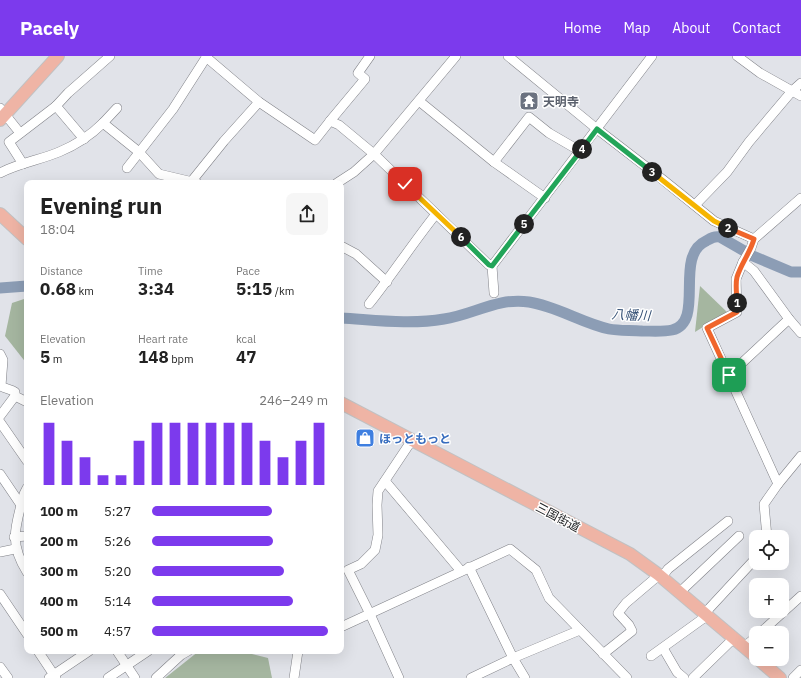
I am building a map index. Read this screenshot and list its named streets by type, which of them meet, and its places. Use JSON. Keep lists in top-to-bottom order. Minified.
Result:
{"streets":{"main road":["三国街道"]},"water":["八幡川"],"places":{"temple":["天明寺"],"shop":["ほっともっと"]},"page":{"header":"Pacely","nav":["Home","Map","About","Contact"],"pins":["4","3","5","2","6","1"],"heading":["Evening run","18:04"],"stats":[["Distance","0.68 km"],["Time","3:34"],["Pace","5:15 /km"],["Elevation","5 m"],["Heart rate","148 bpm"],["kcal","47"]],"chart":["Elevation","246–249 m"],"list":[{"name":"100 m","note":"5:27"},{"name":"200 m","note":"5:26"},{"name":"300 m","note":"5:20"},{"name":"400 m","note":"5:14"},{"name":"500 m","note":"4:57"}],"map_buttons":["+","−"]}}
